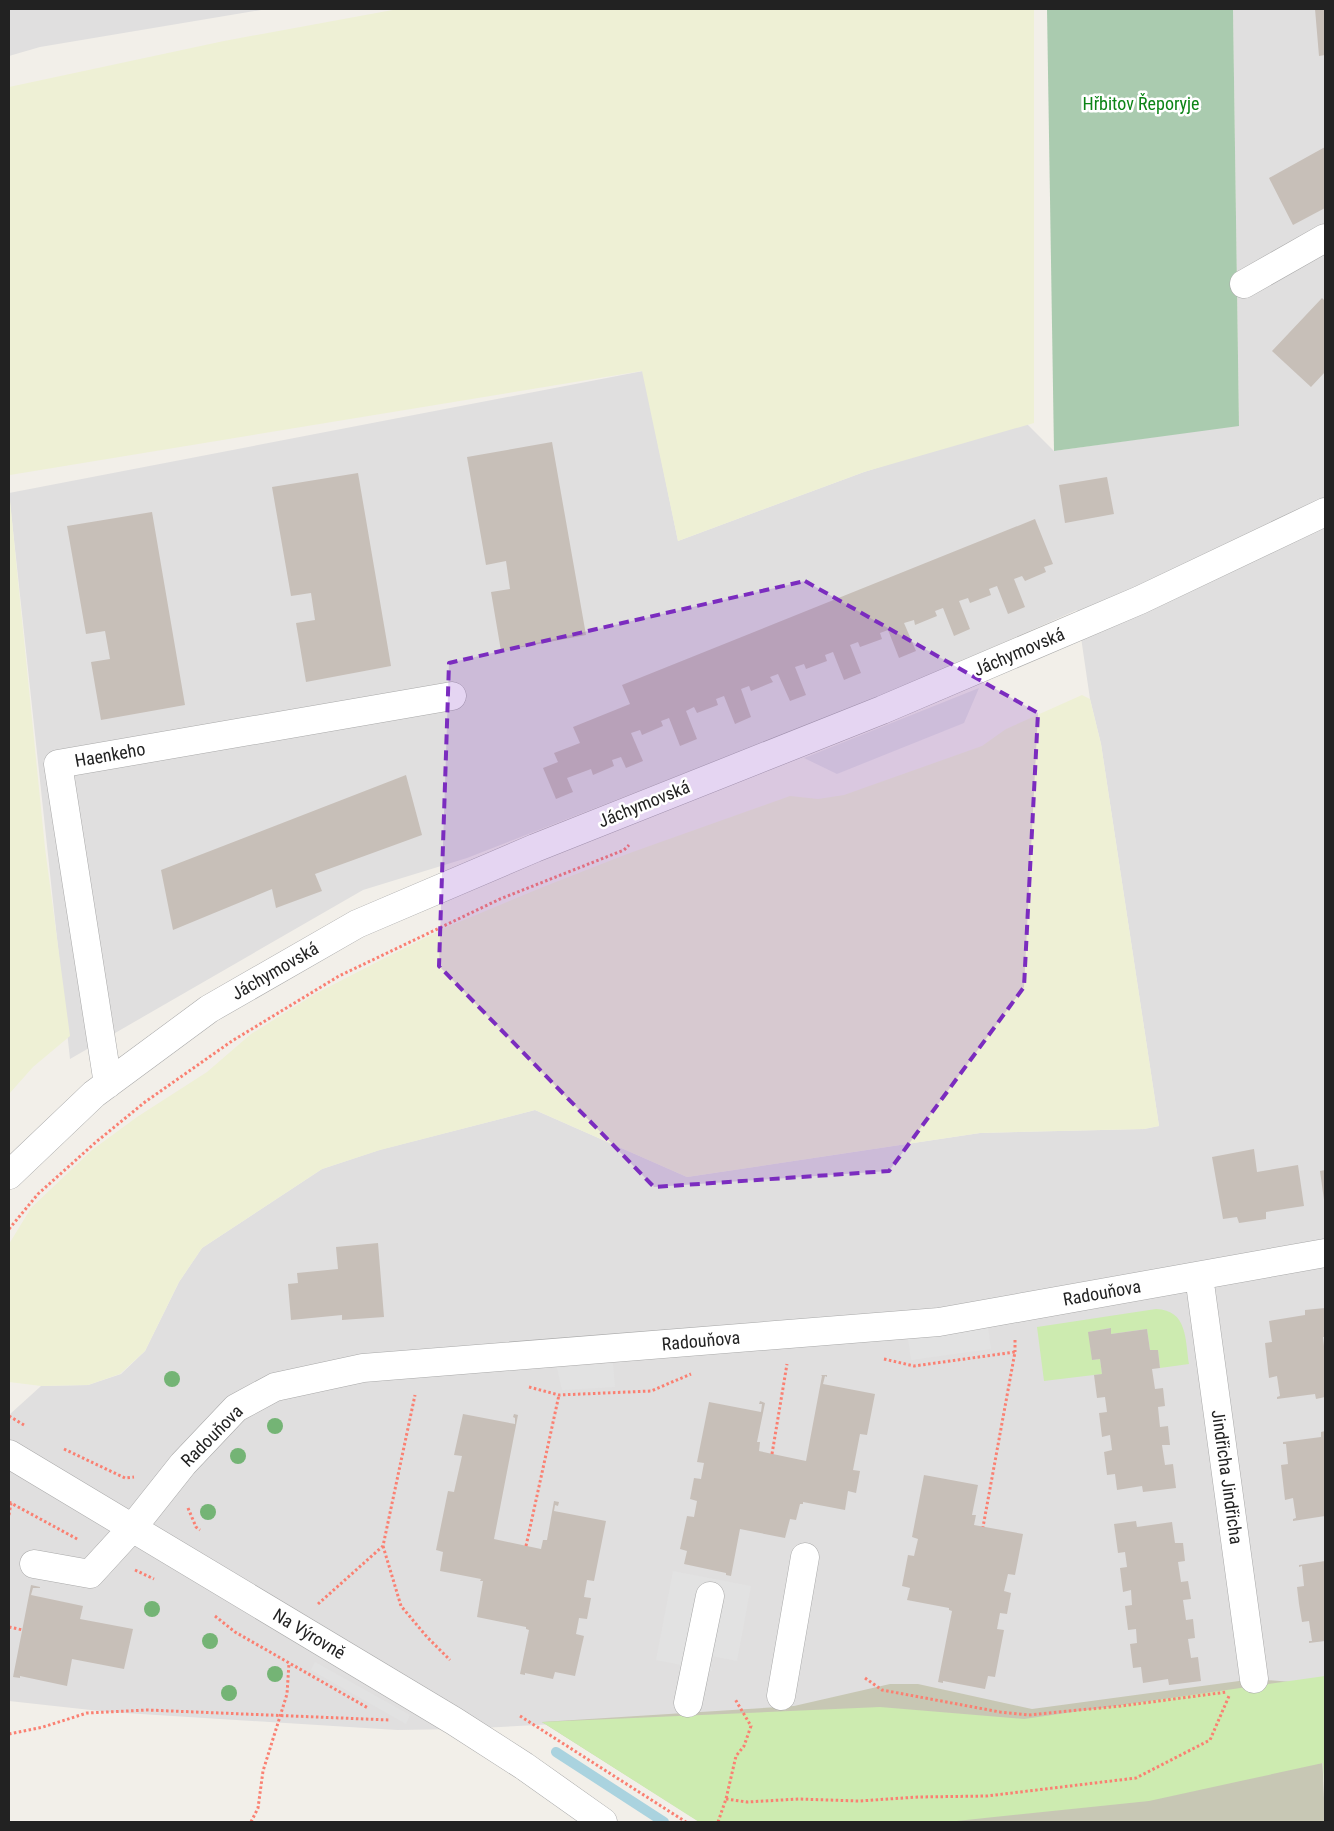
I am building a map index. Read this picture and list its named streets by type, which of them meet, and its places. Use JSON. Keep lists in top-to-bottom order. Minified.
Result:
{"streets":{"street":["Jáchymovská","Haenkeho","Radouňova","Jindřicha Jindřicha","Na Výrovně"]},"crossings":[["Jáchymovská","Haenkeho"],["Radouňova","Jindřicha Jindřicha"],["Radouňova","Na Výrovně"]],"parks":["Hřbitov Řeporyje"]}
